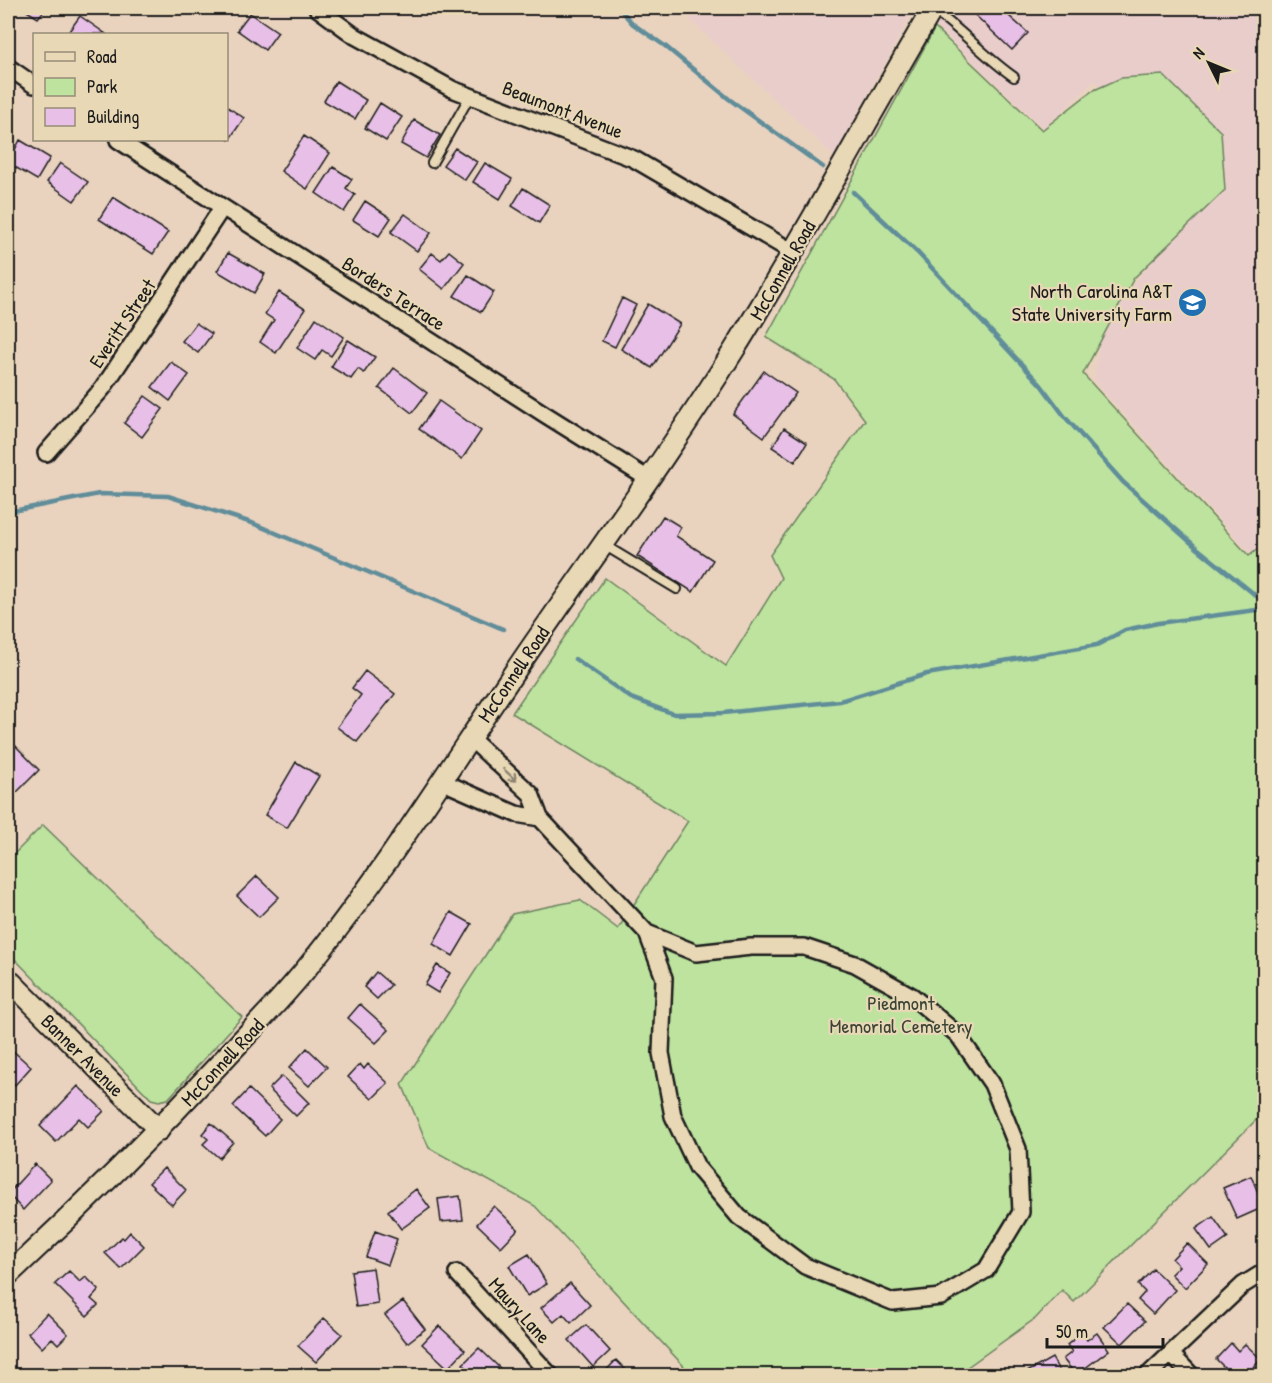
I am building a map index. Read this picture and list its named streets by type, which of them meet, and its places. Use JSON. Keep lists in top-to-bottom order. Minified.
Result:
{"streets":{"street":["Beaumont Avenue","McConnell Road","Borders Terrace","Everitt Street","Banner Avenue","Maury Lane"]},"crossings":[["Beaumont Avenue","McConnell Road"],["McConnell Road","Borders Terrace"],["McConnell Road","Banner Avenue"],["Borders Terrace","Everitt Street"]],"parks":["Piedmont Memorial Cemetery"],"places":{"school or university":["North Carolina A&T State University Farm"]},"legend":["Road","Park","Building"],"scale_bar":"50 m","north":"top left"}
